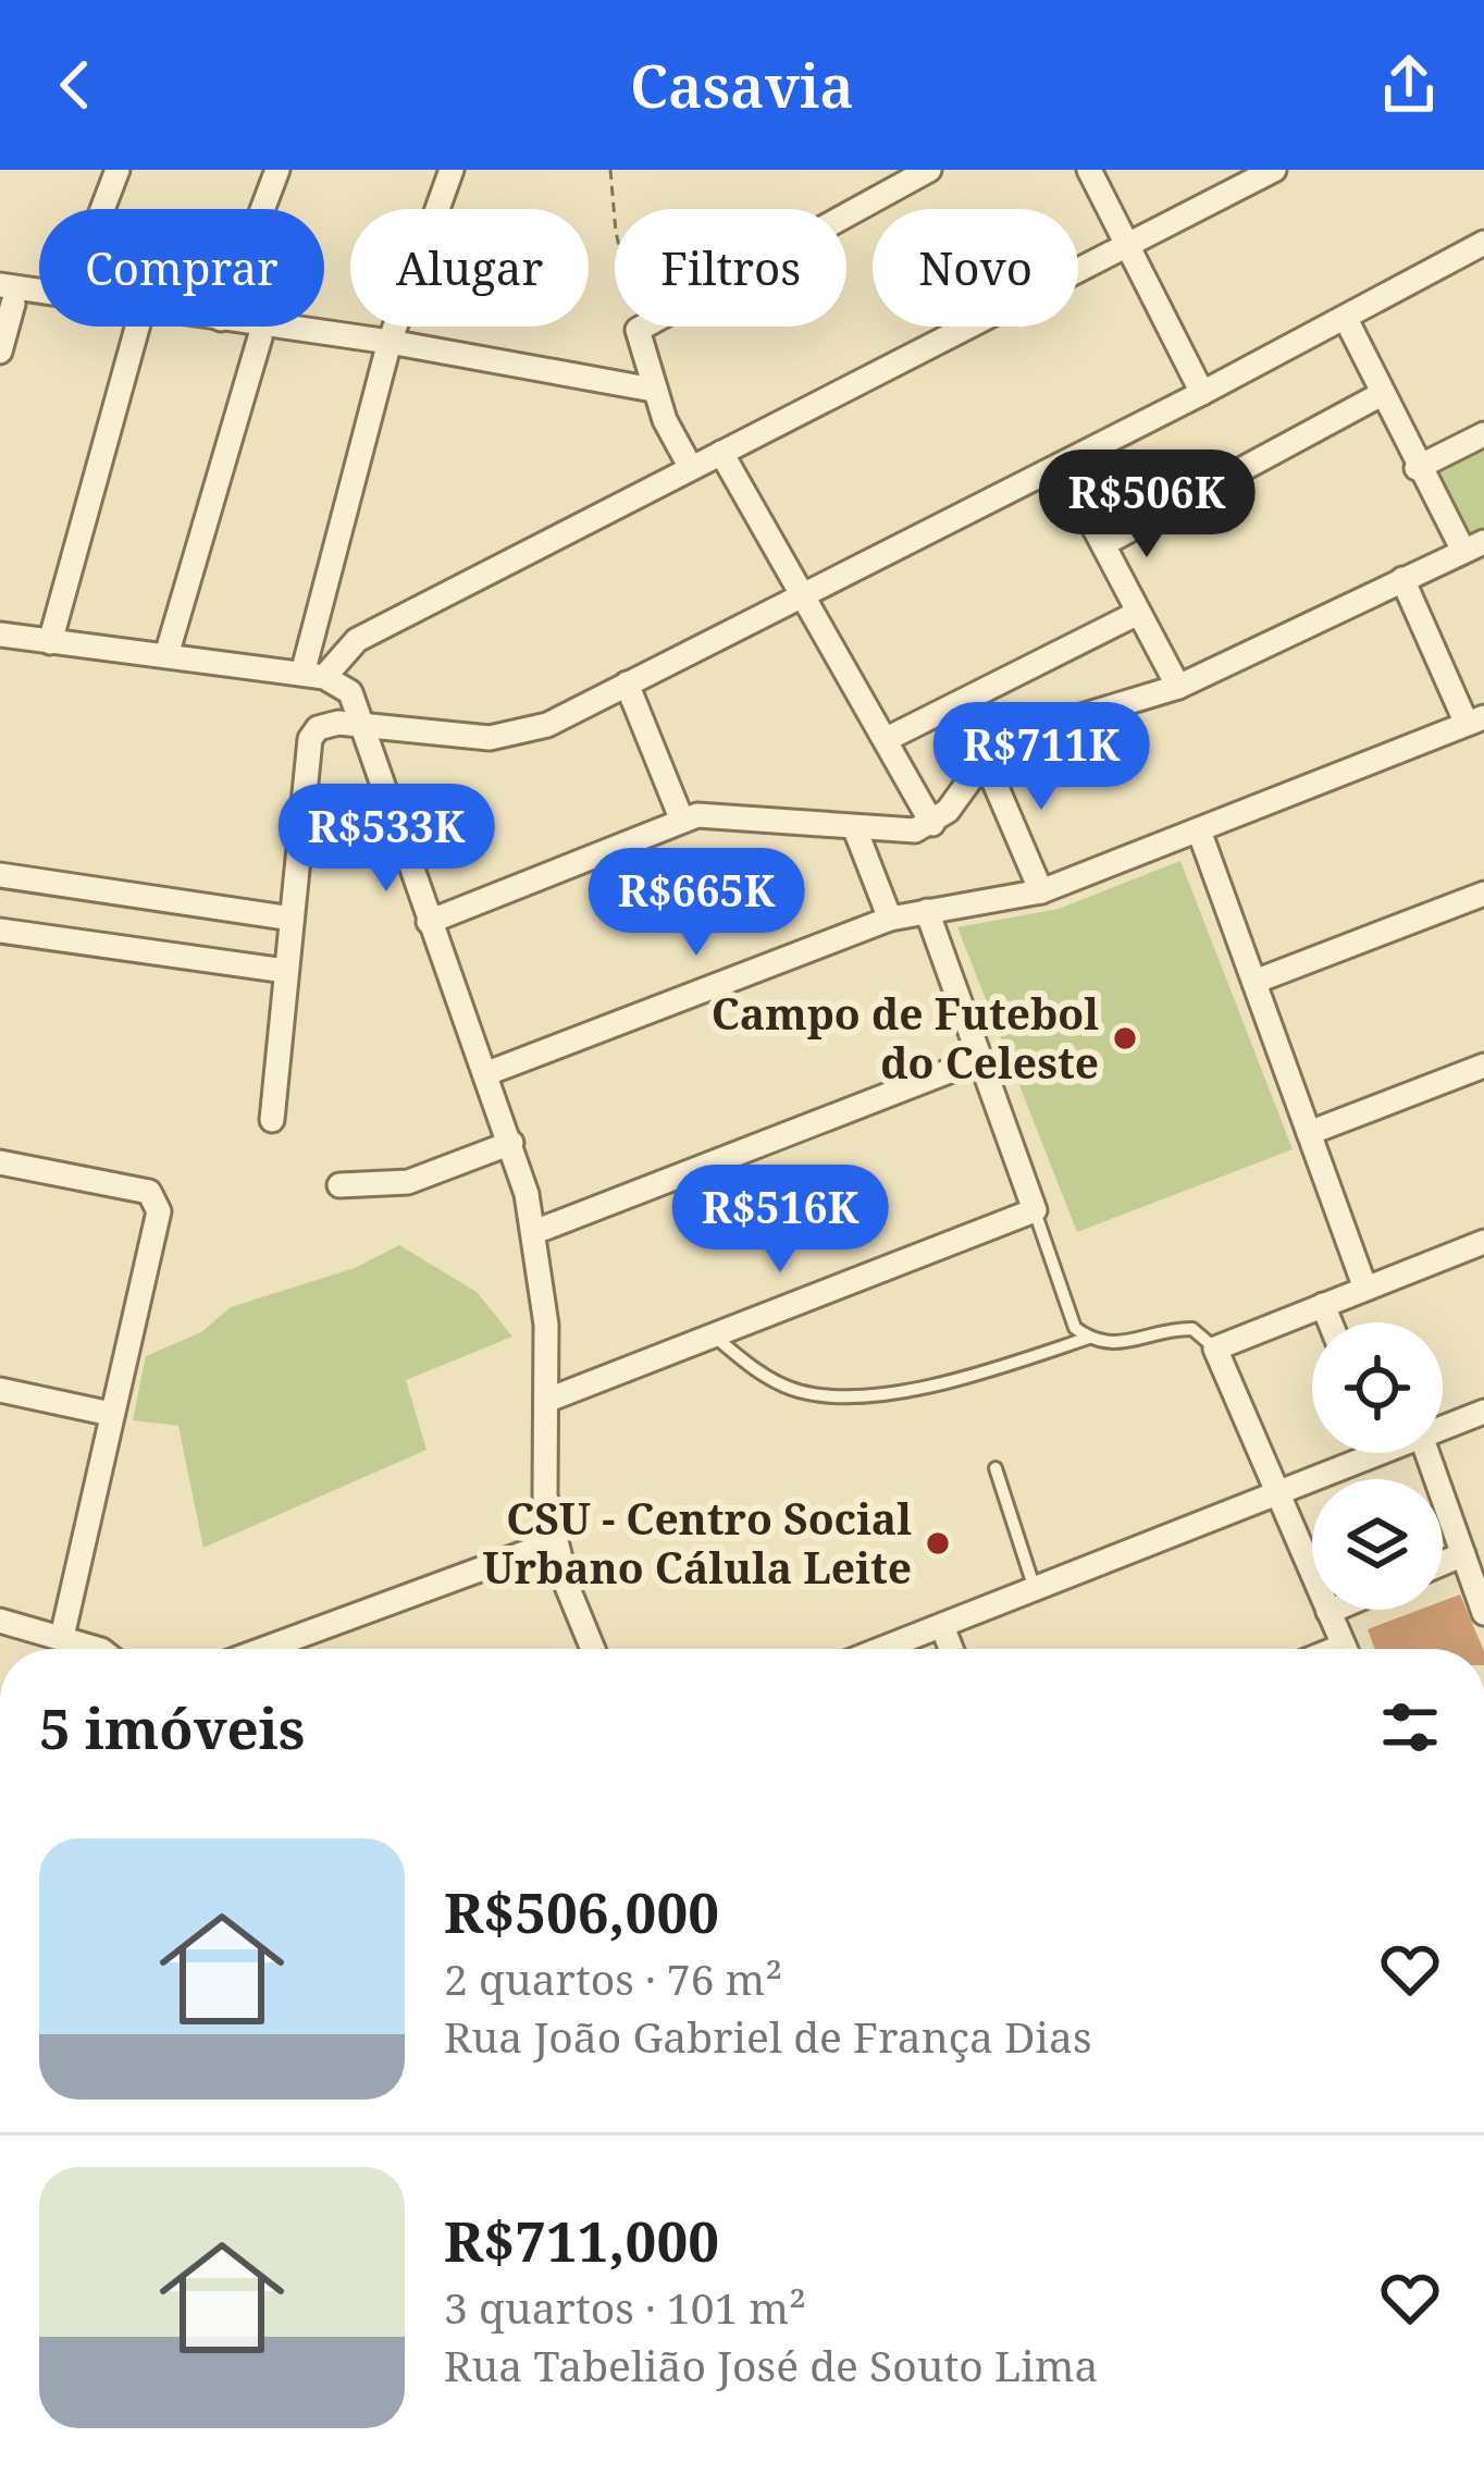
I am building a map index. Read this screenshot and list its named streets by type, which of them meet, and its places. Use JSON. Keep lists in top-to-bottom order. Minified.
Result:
{"places":["Campo de Futebol do Celeste","CSU - Centro Social Urbano Cálula Leite"],"page":{"header":"Casavia","chip":["Comprar","Alugar","Filtros","Novo"],"price":["R$506K","R$711K","R$533K","R$665K","R$516K"],"heading":"5 imóveis","list":[{"name":"R$506,000","note":"2 quartos · 76 m² · Rua João Gabriel de França Dias"},{"name":"R$711,000","note":"3 quartos · 101 m² · Rua Tabelião José de Souto Lima"}]}}
